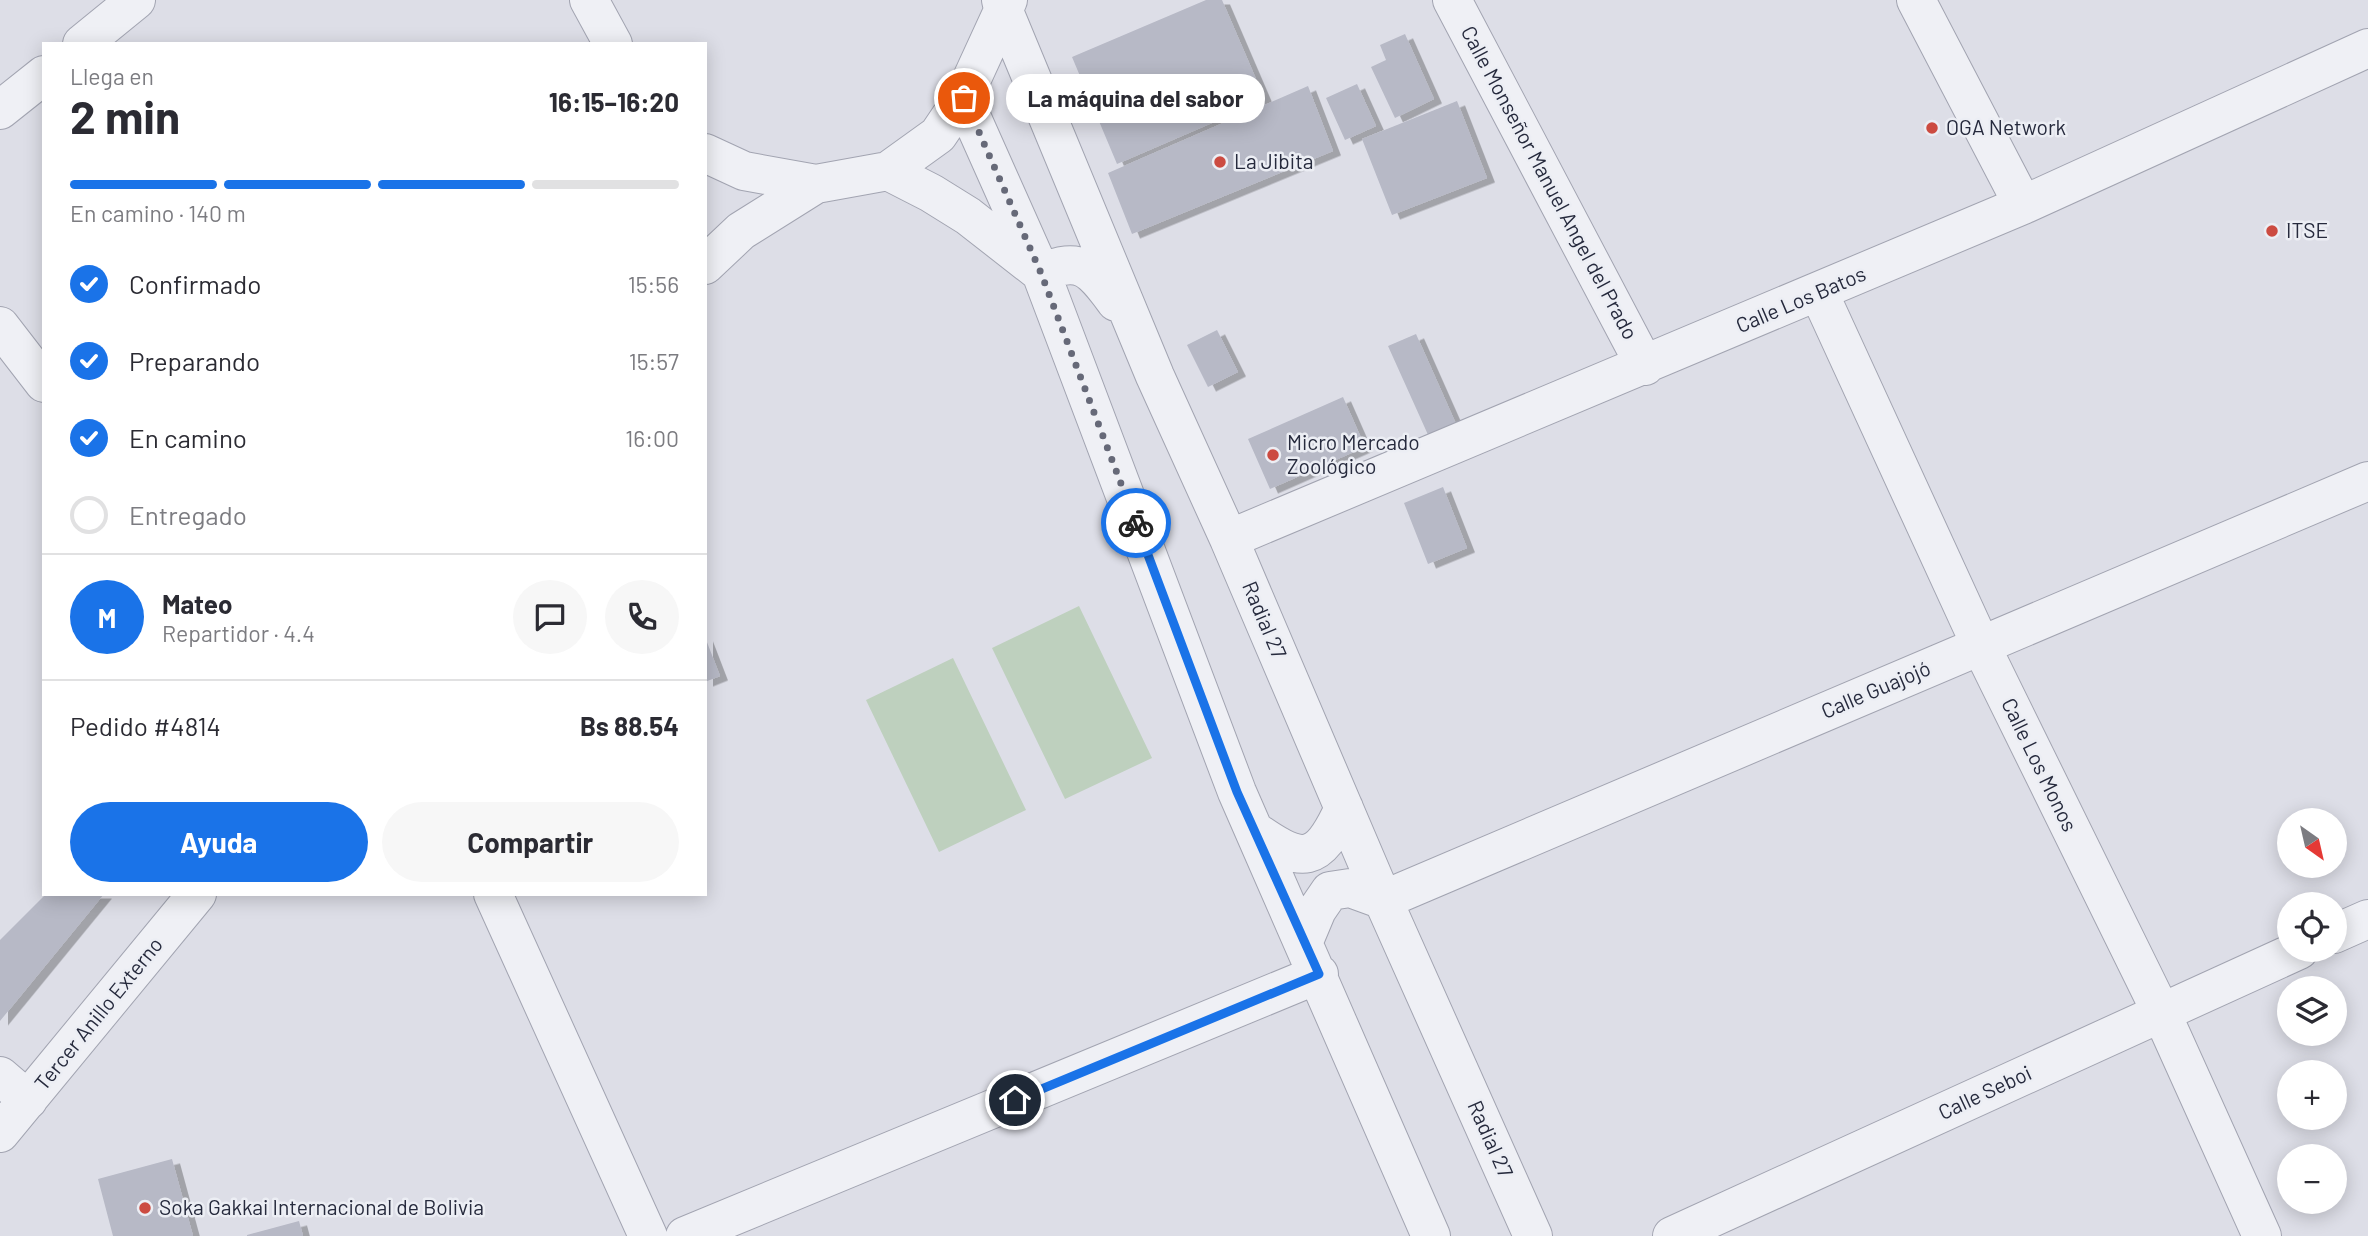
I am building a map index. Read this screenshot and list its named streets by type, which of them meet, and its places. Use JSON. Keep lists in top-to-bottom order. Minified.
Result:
{"streets":{"street":["Calle Monseñor Manuel Angel del Prado","Calle Los Batos","Radial 27","Calle Guajojó","Calle Los Monos","Tercer Anillo Externo","Calle Seboi"]},"crossings":[["Calle Monseñor Manuel Angel del Prado","Calle Los Batos"],["Calle Los Batos","Radial 27"],["Calle Los Batos","Calle Los Monos"],["Radial 27","Calle Guajojó"],["Calle Guajojó","Calle Los Monos"],["Calle Los Monos","Calle Seboi"]],"places":["La máquina del sabor","OGA Network","La Jibita","ITSE","Micro Mercado Zoológico","Soka Gakkai Internacional de Bolivia"],"north":"bottom right","page":{"heading":["2 min","Llega en","16:15–16:20"],"panel":["Mateo","Repartidor · 4.4","Pedido #4814","Bs 88.54"],"bubble":"La máquina del sabor","bar":"En camino · 140 m","list":[["Confirmado","15:56"],["Preparando","15:57"],["En camino","16:00"],"Entregado"],"round":"M","buttons":["Ayuda","Compartir"],"map_buttons":["+","−"]}}
